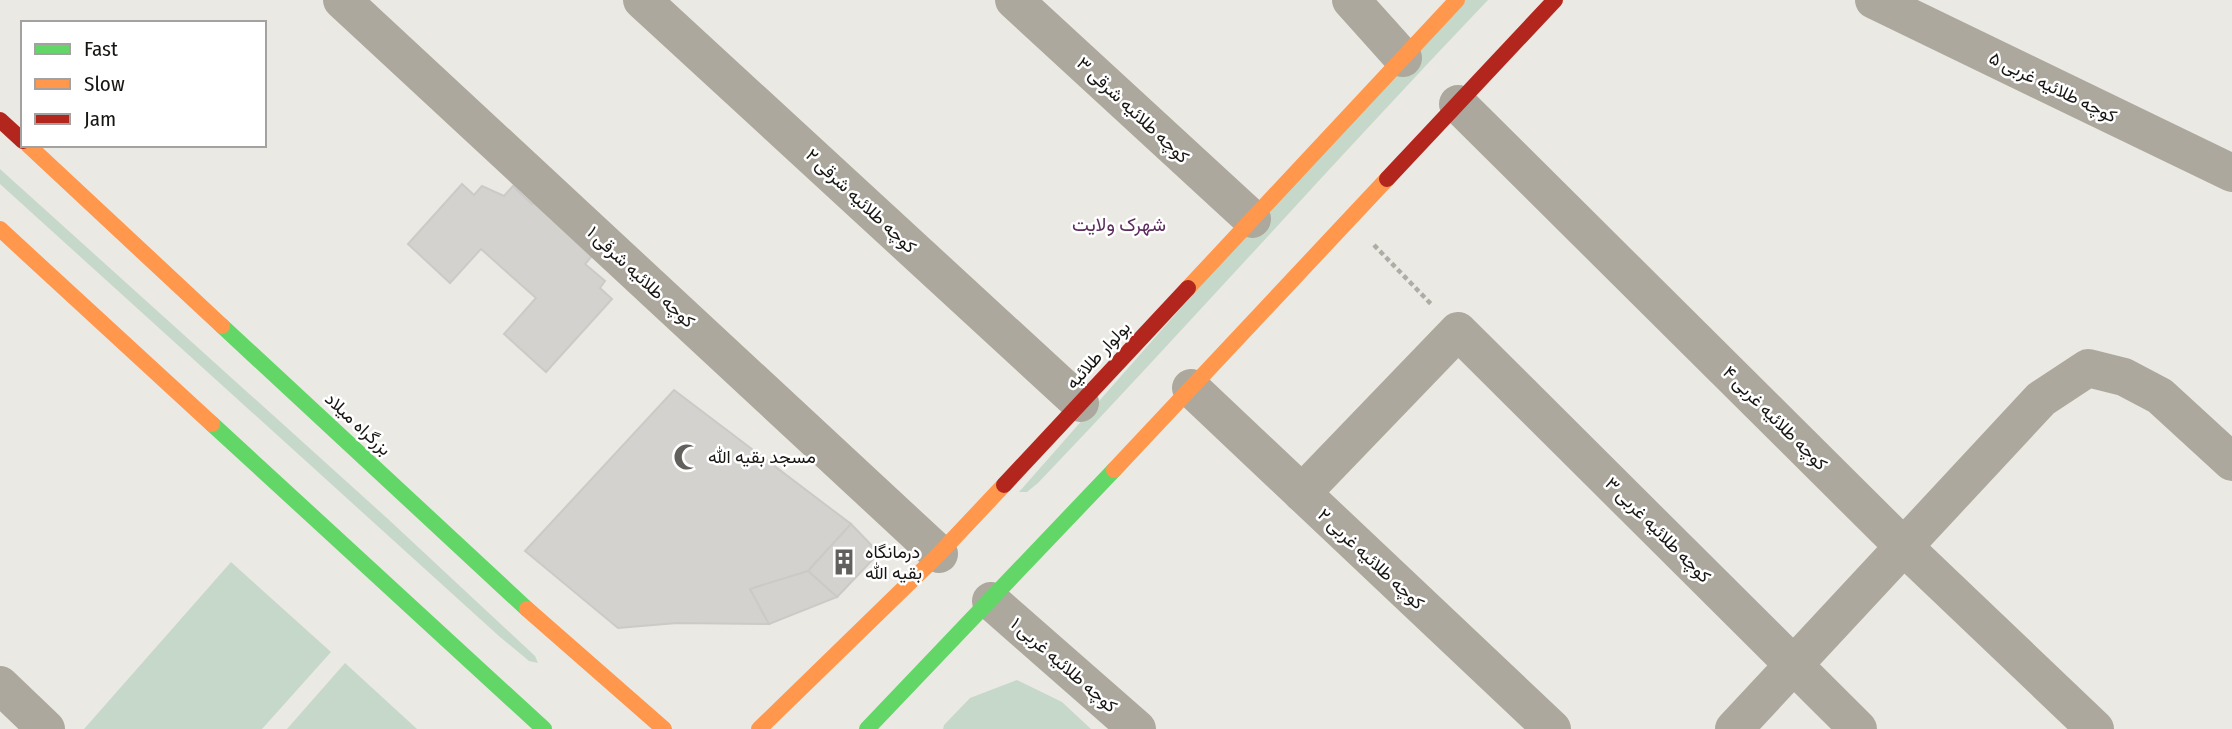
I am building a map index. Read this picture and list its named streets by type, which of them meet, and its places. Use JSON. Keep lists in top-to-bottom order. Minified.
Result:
{"streets":{"main road":["بولوار طلائیه","بزرگراه میلاد"],"street":["کوچه طلائیه غربی ۵","کوچه طلائیه شرقی ۳","کوچه طلائیه شرقی ۲","کوچه طلائیه شرقی ۱","کوچه طلائیه غربی ۴","کوچه طلائیه غربی ۳","کوچه طلائیه غربی ۲","کوچه طلائیه غربی ۱"]},"crossings":[["کوچه طلائیه شرقی ۳","بولوار طلائیه"],["کوچه طلائیه شرقی ۲","بولوار طلائیه"],["کوچه طلائیه شرقی ۱","بولوار طلائیه"]],"districts":["شهرک ولایت"],"places":{"mosque":["مسجد بقیه الله"],"building":["درمانگاه بقیه الله"]},"legend":["Fast","Slow","Jam"]}
